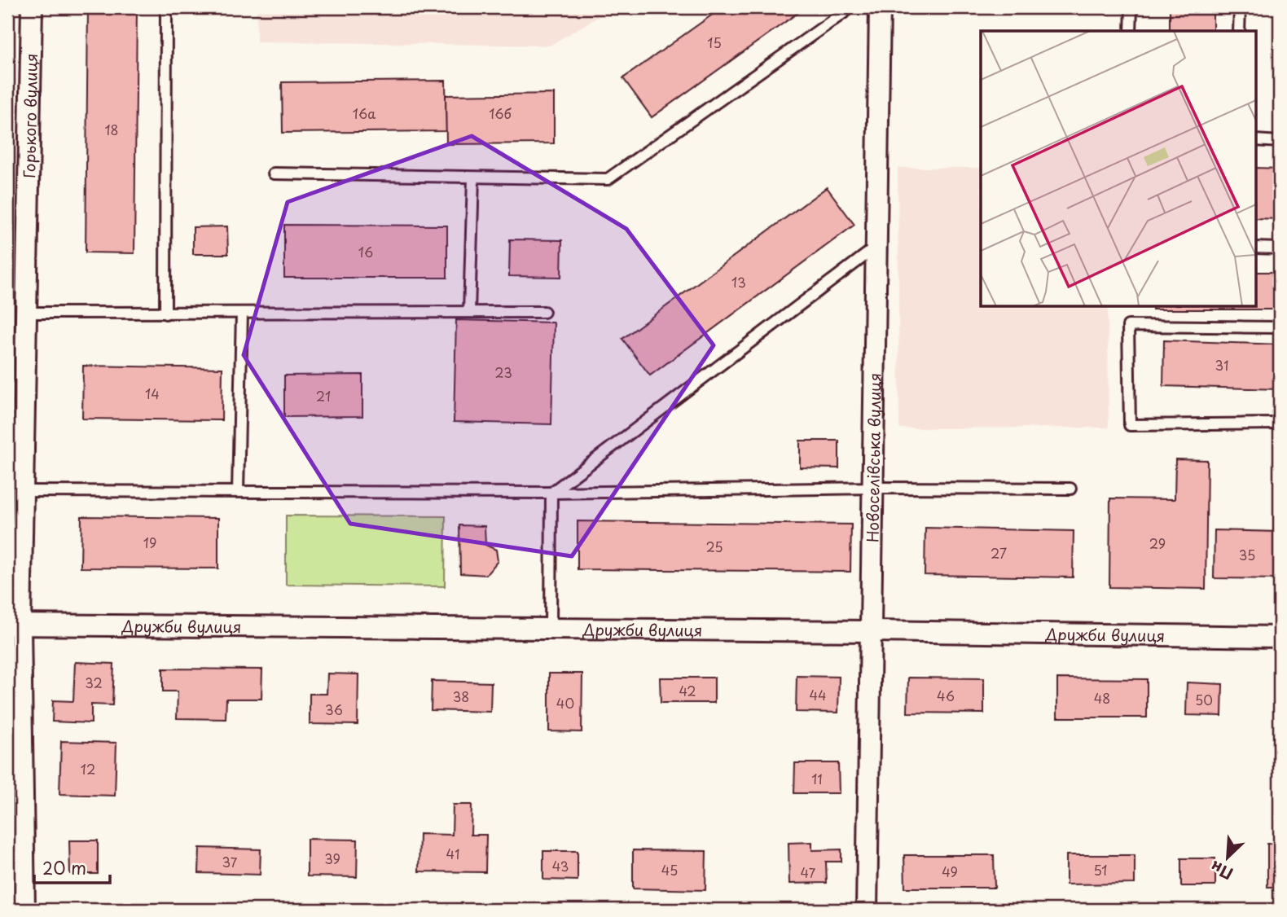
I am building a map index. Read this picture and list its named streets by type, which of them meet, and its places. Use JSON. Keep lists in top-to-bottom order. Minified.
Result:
{"streets":{"street":["Горького вулиця","Новоселівська вулиця","Дружби вулиця"]},"crossings":[["Горького вулиця","Дружби вулиця"],["Новоселівська вулиця","Дружби вулиця"]],"house_numbers":["15","16а","16б","18","16","13","31","23","14","21","19","29","25","27","35","32","42","44","46","38","48","50","40","36","12","11","41","39","37","43","45","51","49","47"],"scale_bar":"20 m","north":"bottom left"}
